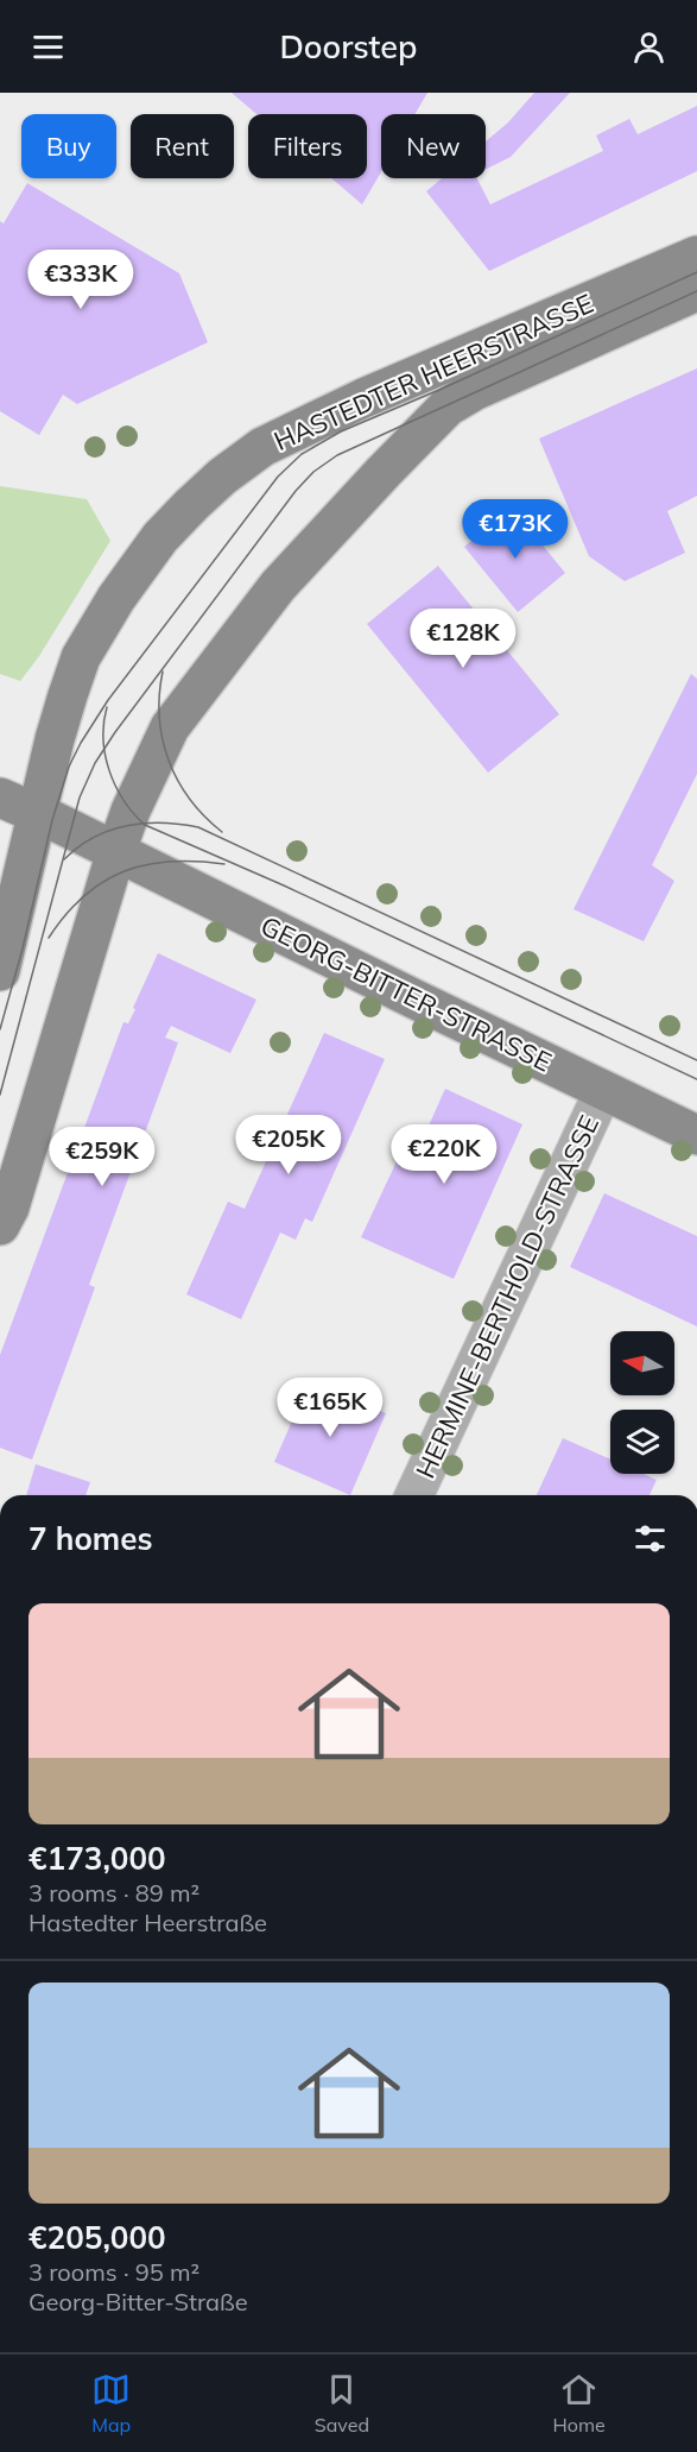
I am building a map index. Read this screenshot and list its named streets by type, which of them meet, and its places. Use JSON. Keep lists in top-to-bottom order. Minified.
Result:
{"streets":{"street":["HASTEDTER HEERSTRASSE","GEORG-BITTER-STRASSE","HERMINE-BERTHOLD-STRASSE"]},"crossings":[["HASTEDTER HEERSTRASSE","GEORG-BITTER-STRASSE"],["GEORG-BITTER-STRASSE","HERMINE-BERTHOLD-STRASSE"]],"north":"left","page":{"header":"Doorstep","chip":["Buy","Rent","Filters","New"],"price":["€333K","€173K","€128K","€205K","€220K","€259K","€165K"],"heading":"7 homes","list":[{"name":"€173,000","note":"3 rooms · 89 m² · Hastedter Heerstraße"},{"name":"€205,000","note":"3 rooms · 95 m² · Georg-Bitter-Straße"}],"tabs":["Map","Saved","Home"]}}
